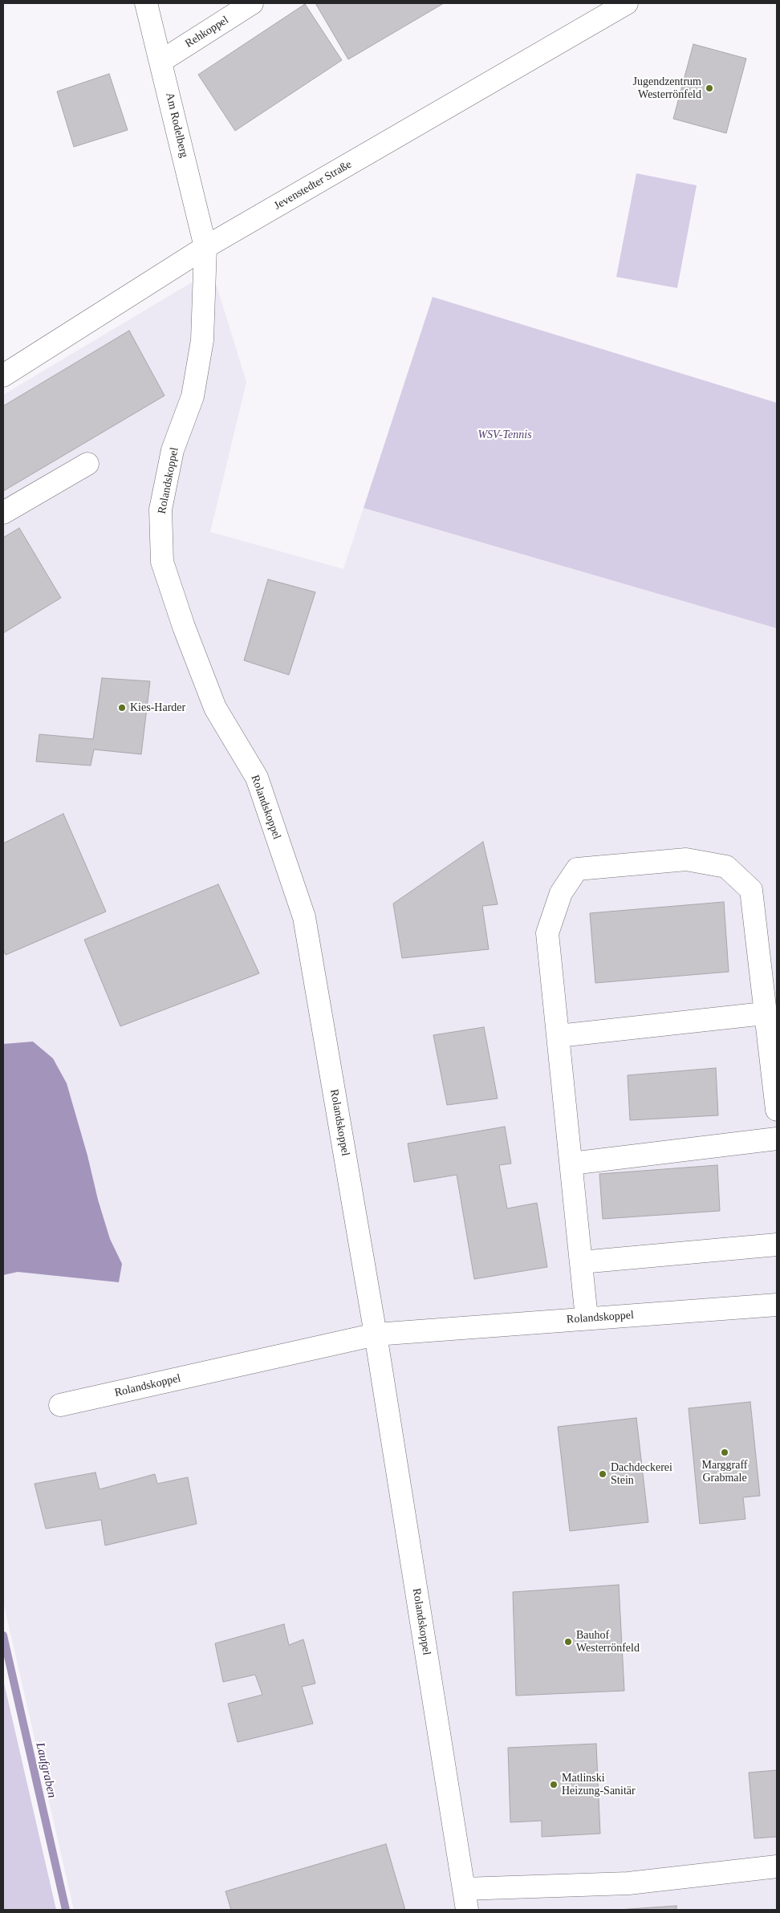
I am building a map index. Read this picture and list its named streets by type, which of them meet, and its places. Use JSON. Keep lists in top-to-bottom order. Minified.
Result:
{"streets":{"street":["Rehkoppel","Am Rodelberg","Jevenstedter Straße","Rolandskoppel"]},"crossings":[["Rehkoppel","Am Rodelberg"],["Am Rodelberg","Jevenstedter Straße"],["Am Rodelberg","Rolandskoppel"],["Jevenstedter Straße","Rolandskoppel"]],"water":["Laufgraben"],"parks":["WSV-Tennis"],"places":["Jugendzentrum Westerrönfeld","Kies-Harder","Marggraff Grabmale","Dachdeckerei Stein","Bauhof Westerrönfeld","Matlinski Heizung-Sanitär"]}
